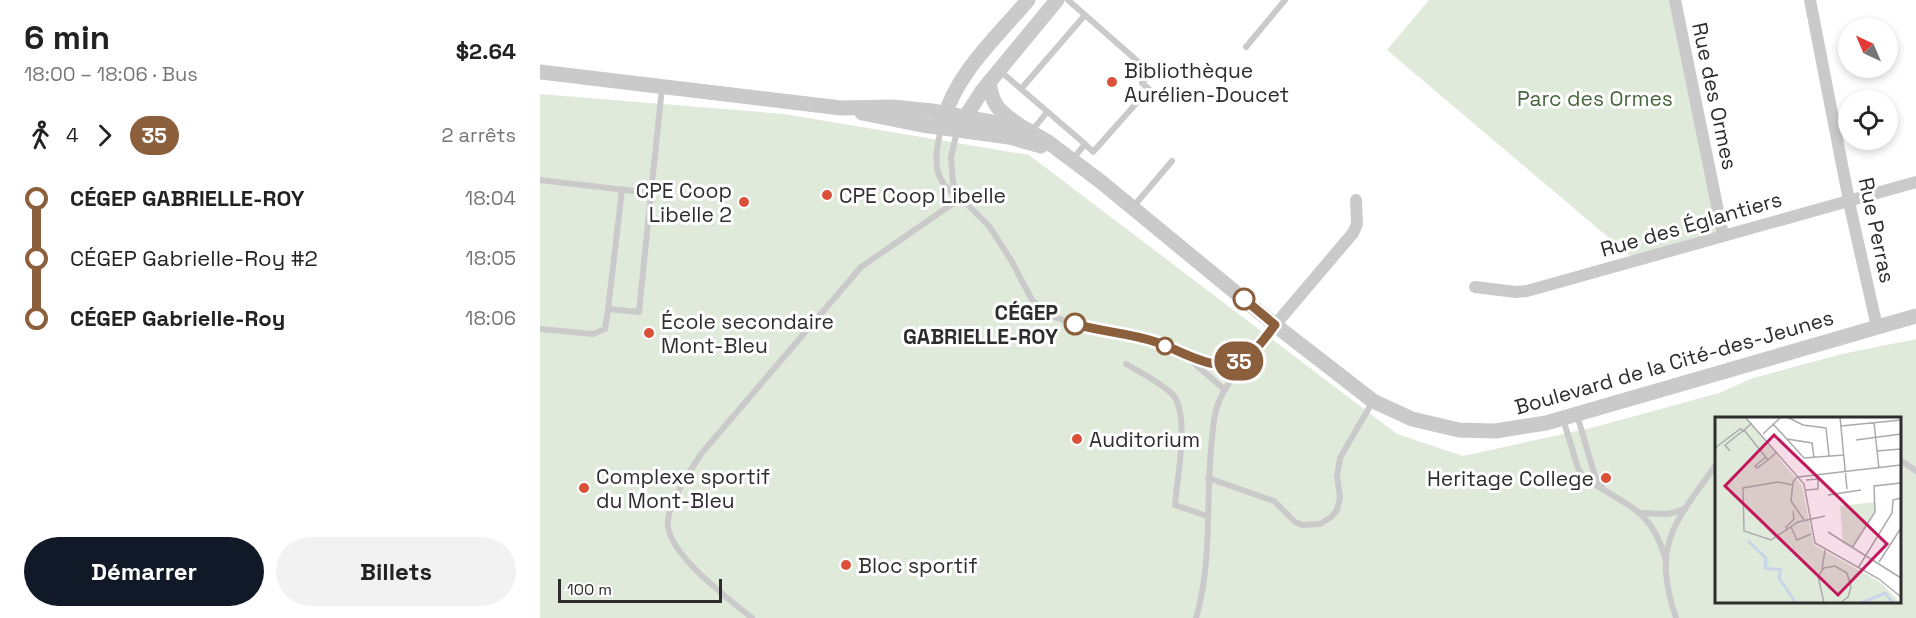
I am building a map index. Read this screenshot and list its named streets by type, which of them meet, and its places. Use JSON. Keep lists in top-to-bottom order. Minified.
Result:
{"streets":{"street":["Rue des Ormes","Rue des Églantiers","Rue Perras","Boulevard de la Cité-des-Jeunes"]},"crossings":[["Rue des Ormes","Rue des Églantiers"],["Rue des Églantiers","Rue Perras"],["Rue Perras","Boulevard de la Cité-des-Jeunes"]],"parks":["Parc des Ormes"],"places":["Bibliothèque Aurélien-Doucet","CPE Coop Libelle","CPE Coop Libelle 2","CÉGEP GABRIELLE-ROY","École secondaire Mont-Bleu","Auditorium","Heritage College","Complexe sportif du Mont-Bleu","Bloc sportif"],"lines":["bus line 35"],"scale_bar":"100 m","north":"top left","page":{"heading":["6 min","18:00 – 18:06 · Bus","$2.64"],"on_map":"35","legs":["4","35","2 arrêts"],"list":[{"name":"CÉGEP GABRIELLE-ROY","value":"18:04"},{"name":"CÉGEP Gabrielle-Roy #2","value":"18:05"},{"name":"CÉGEP Gabrielle-Roy","value":"18:06"}],"buttons":["Démarrer","Billets"],"scale":"100 m"}}
